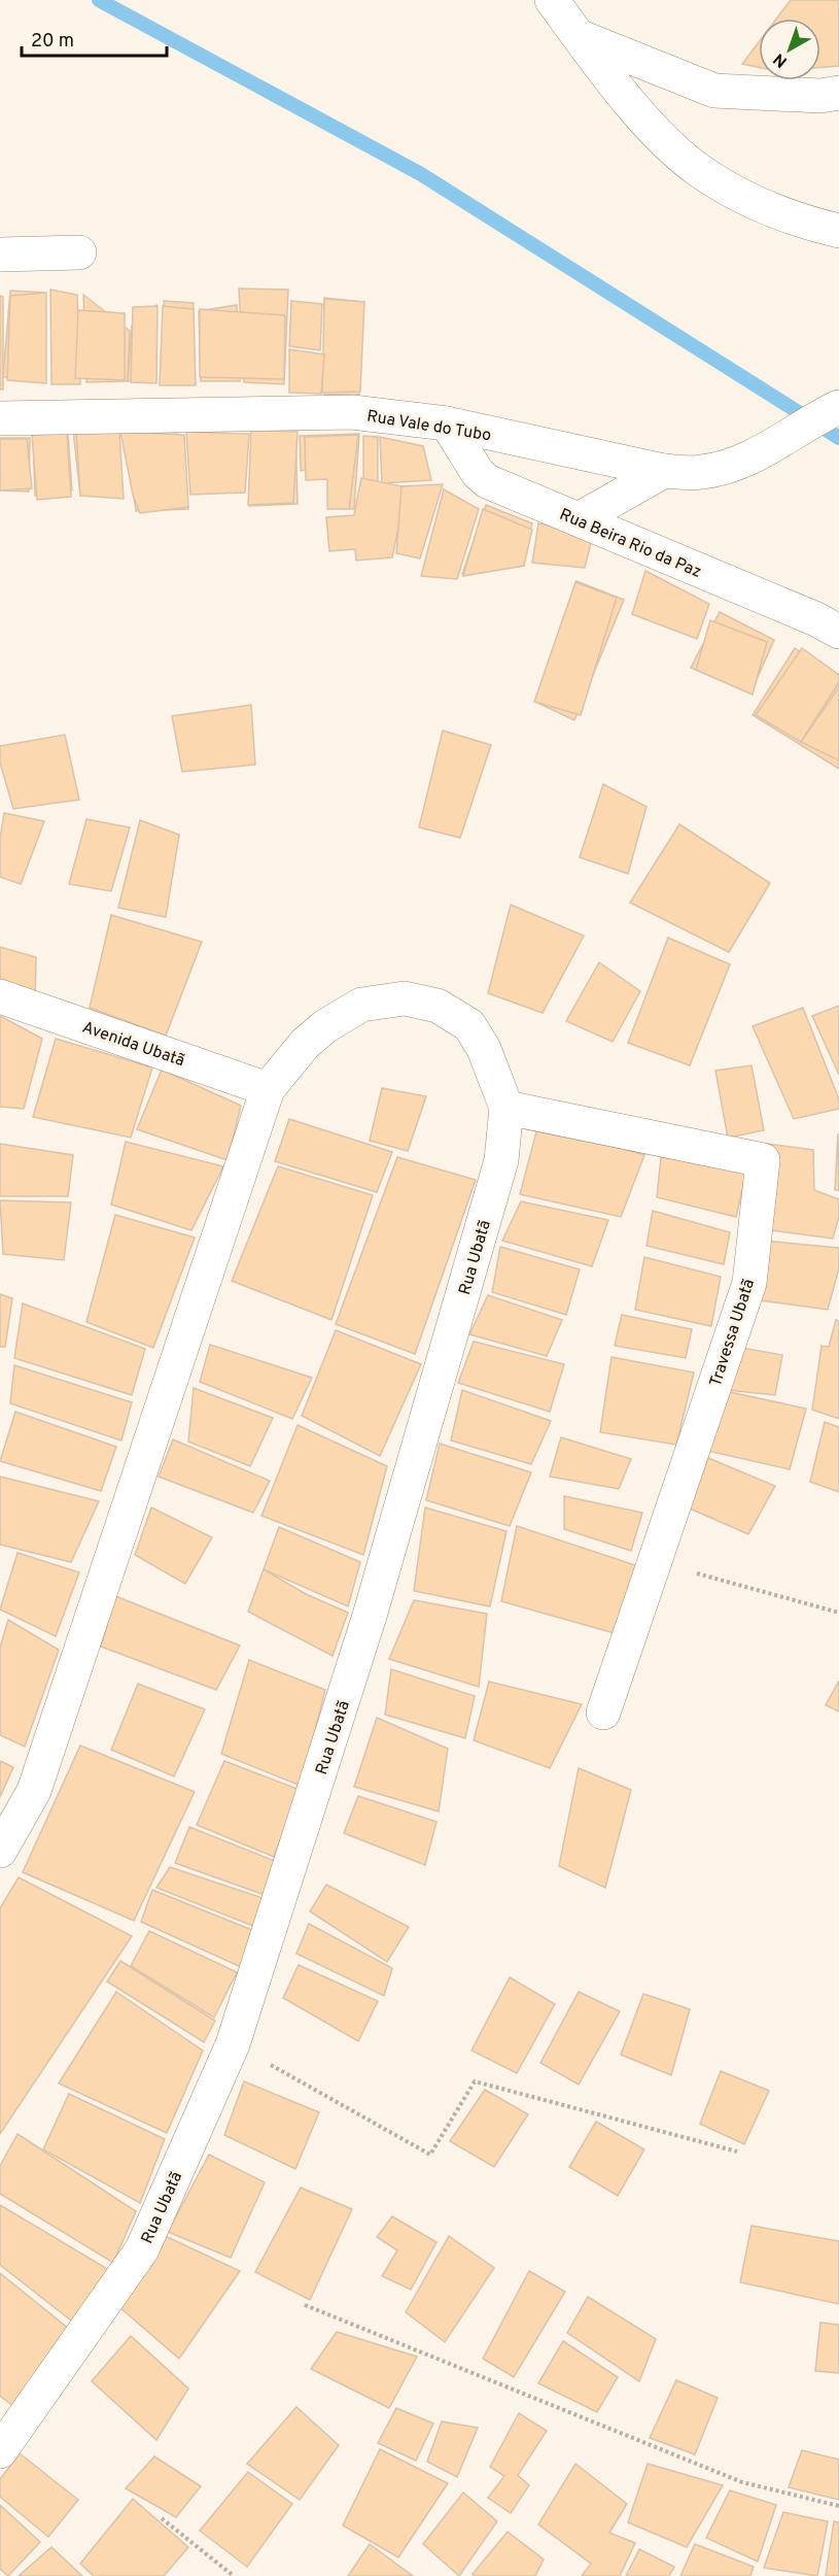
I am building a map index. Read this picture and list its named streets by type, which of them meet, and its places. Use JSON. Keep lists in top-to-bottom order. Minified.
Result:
{"streets":{"street":["Rua Vale do Tubo","Rua Beira Rio da Paz","Avenida Ubatã","Rua Ubatã","Travessa Ubatã"]},"crossings":[["Rua Vale do Tubo","Rua Beira Rio da Paz"],["Avenida Ubatã","Rua Ubatã"],["Rua Ubatã","Travessa Ubatã"]],"scale_bar":"20 m","north":"bottom left"}
